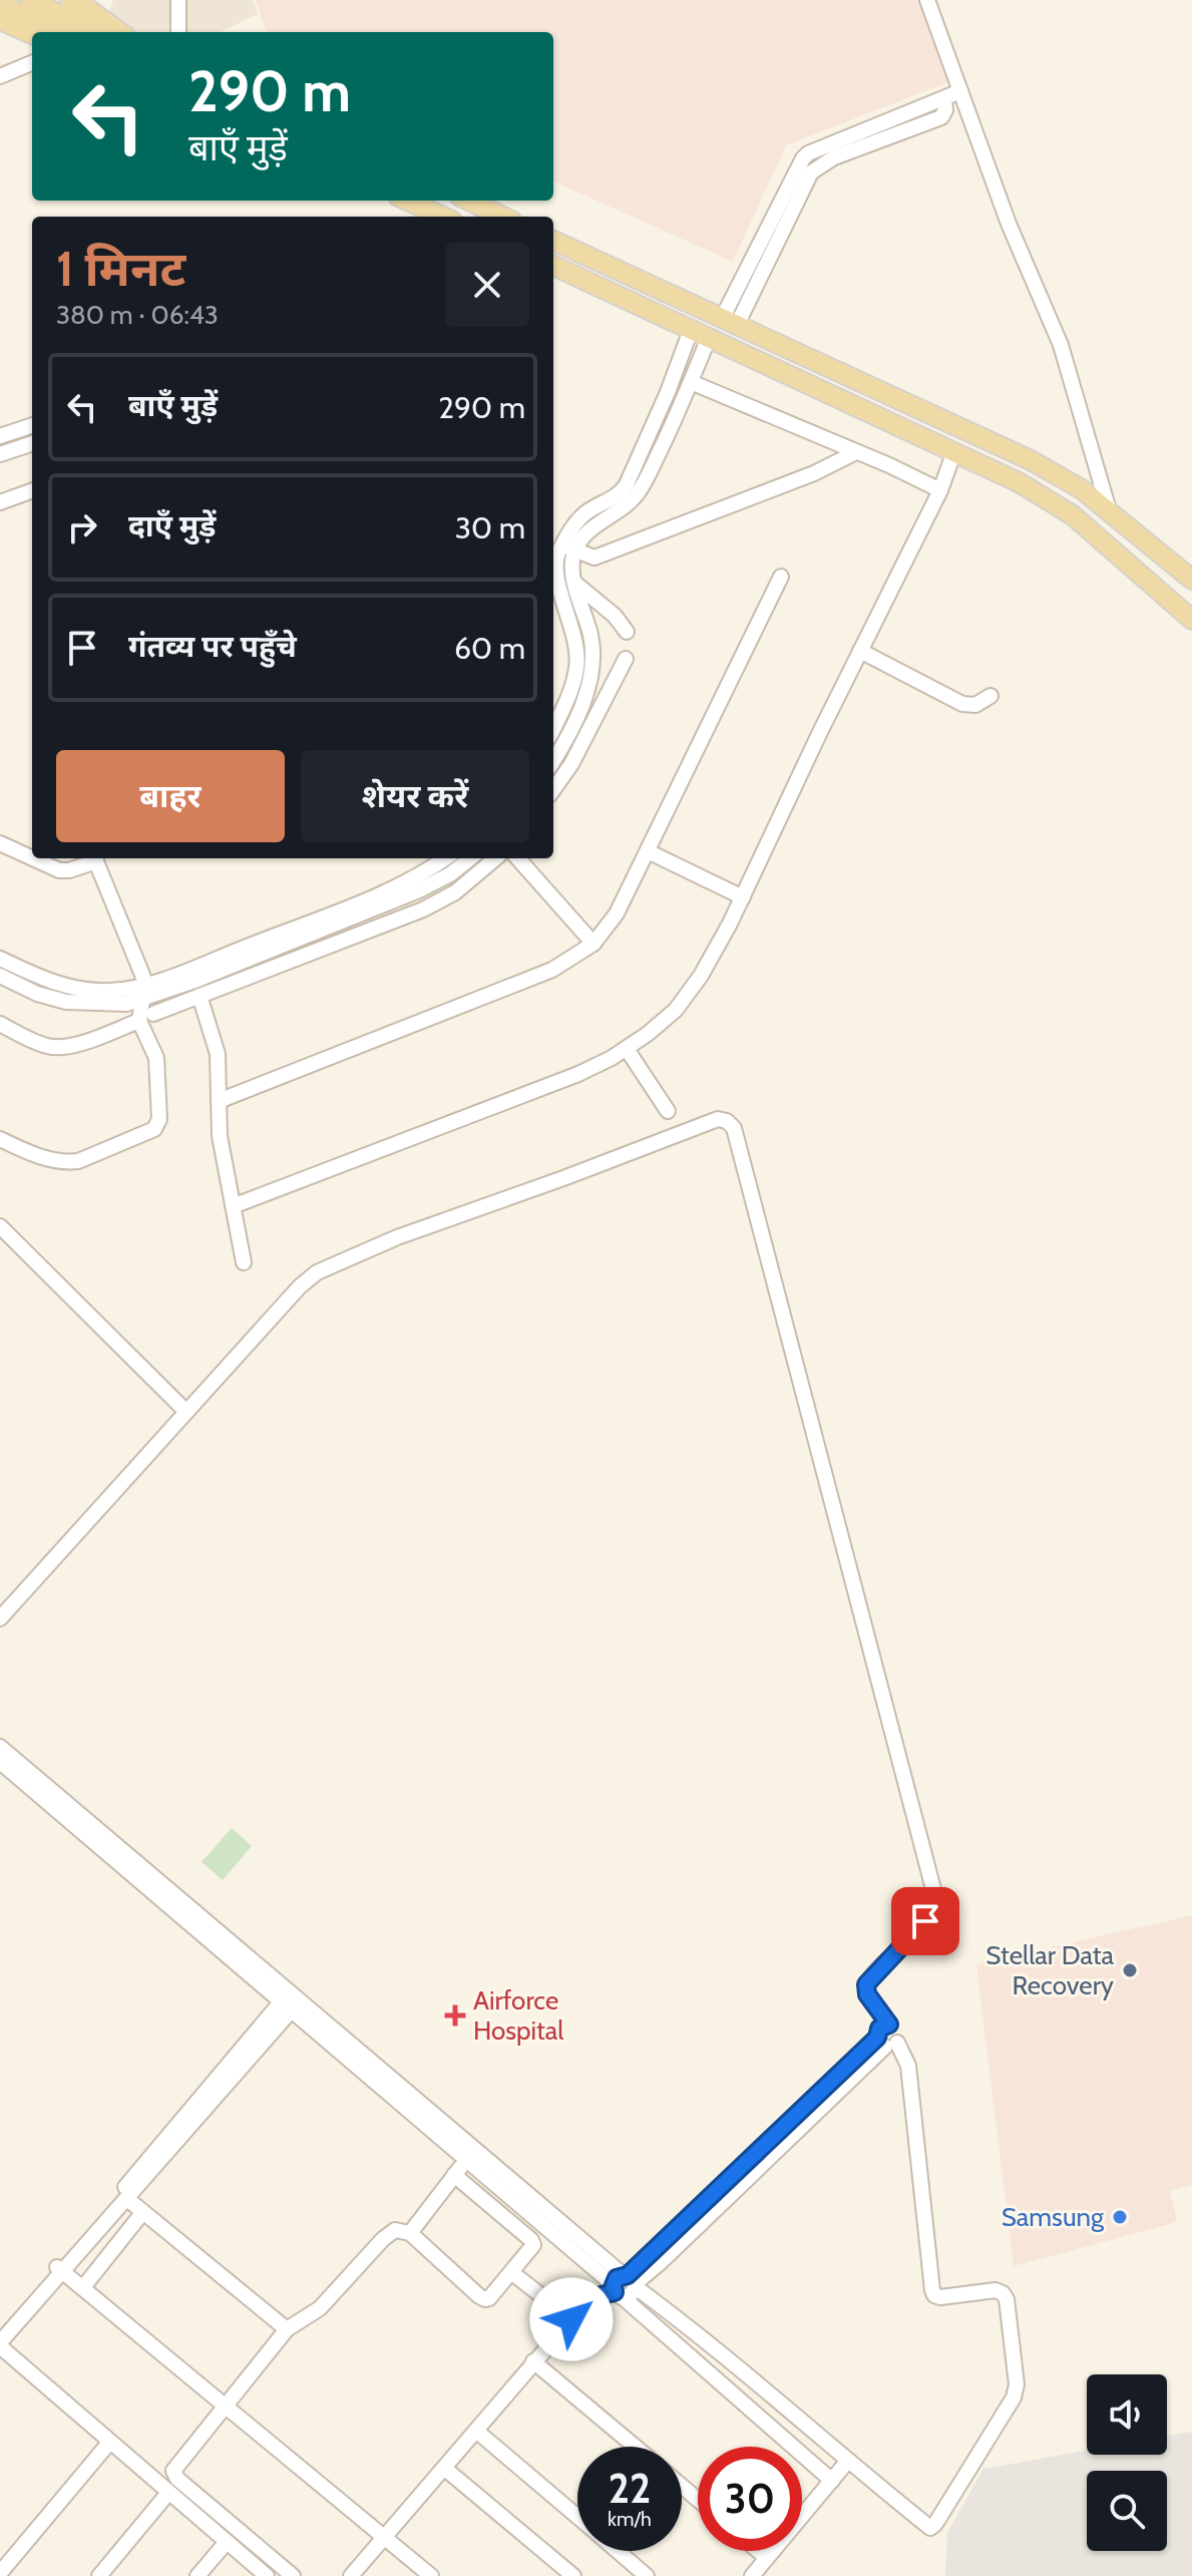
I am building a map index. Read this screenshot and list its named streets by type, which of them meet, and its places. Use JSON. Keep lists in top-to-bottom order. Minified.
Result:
{"places":{"other":["Stellar Data Recovery","Samsung"],"health":["Airforce Hospital"]},"page":{"turn":["290 m","बाएँ मुड़ें"],"heading":["1 मिनट","380 m · 06:43"],"list":[{"name":"बाएँ मुड़ें","value":"290 m"},{"name":"दाएँ मुड़ें","value":"30 m"},{"name":"गंतव्य पर पहुँचे","value":"60 m"}],"buttons":["बाहर","शेयर करें"],"speed":"22 km/h","limit":"30"}}
